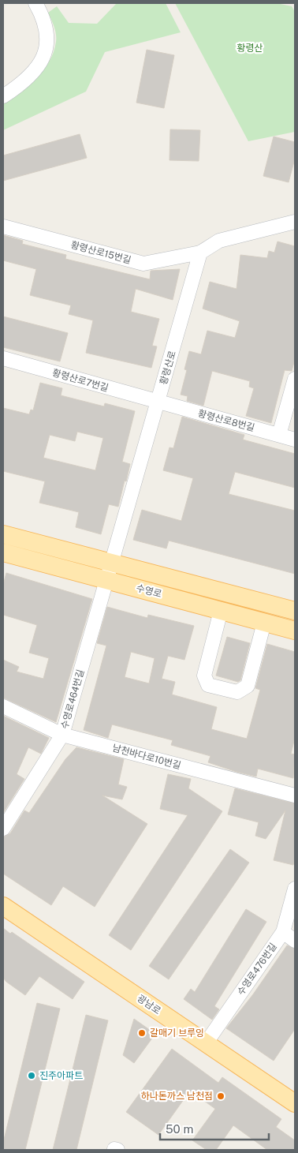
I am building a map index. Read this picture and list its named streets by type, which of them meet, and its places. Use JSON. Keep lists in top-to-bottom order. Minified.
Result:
{"streets":{"main road":["수영로","광남로"],"street":["황령산로15번길","황령산로","황령산로7번길","황령산로8번길","수영로464번길","남천바다로10번길","수영로476번길"]},"crossings":[["황령산로15번길","황령산로"],["황령산로","황령산로7번길"],["황령산로","황령산로8번길"],["황령산로","수영로"],["황령산로","수영로464번길"],["황령산로7번길","황령산로8번길"],["수영로","수영로464번길"],["수영로464번길","남천바다로10번길"],["수영로476번길","광남로"]],"parks":["황령산"],"places":["갈매기 브루잉","진주아파트","하나돈까스 남천점"],"scale_bar":"50 m"}
